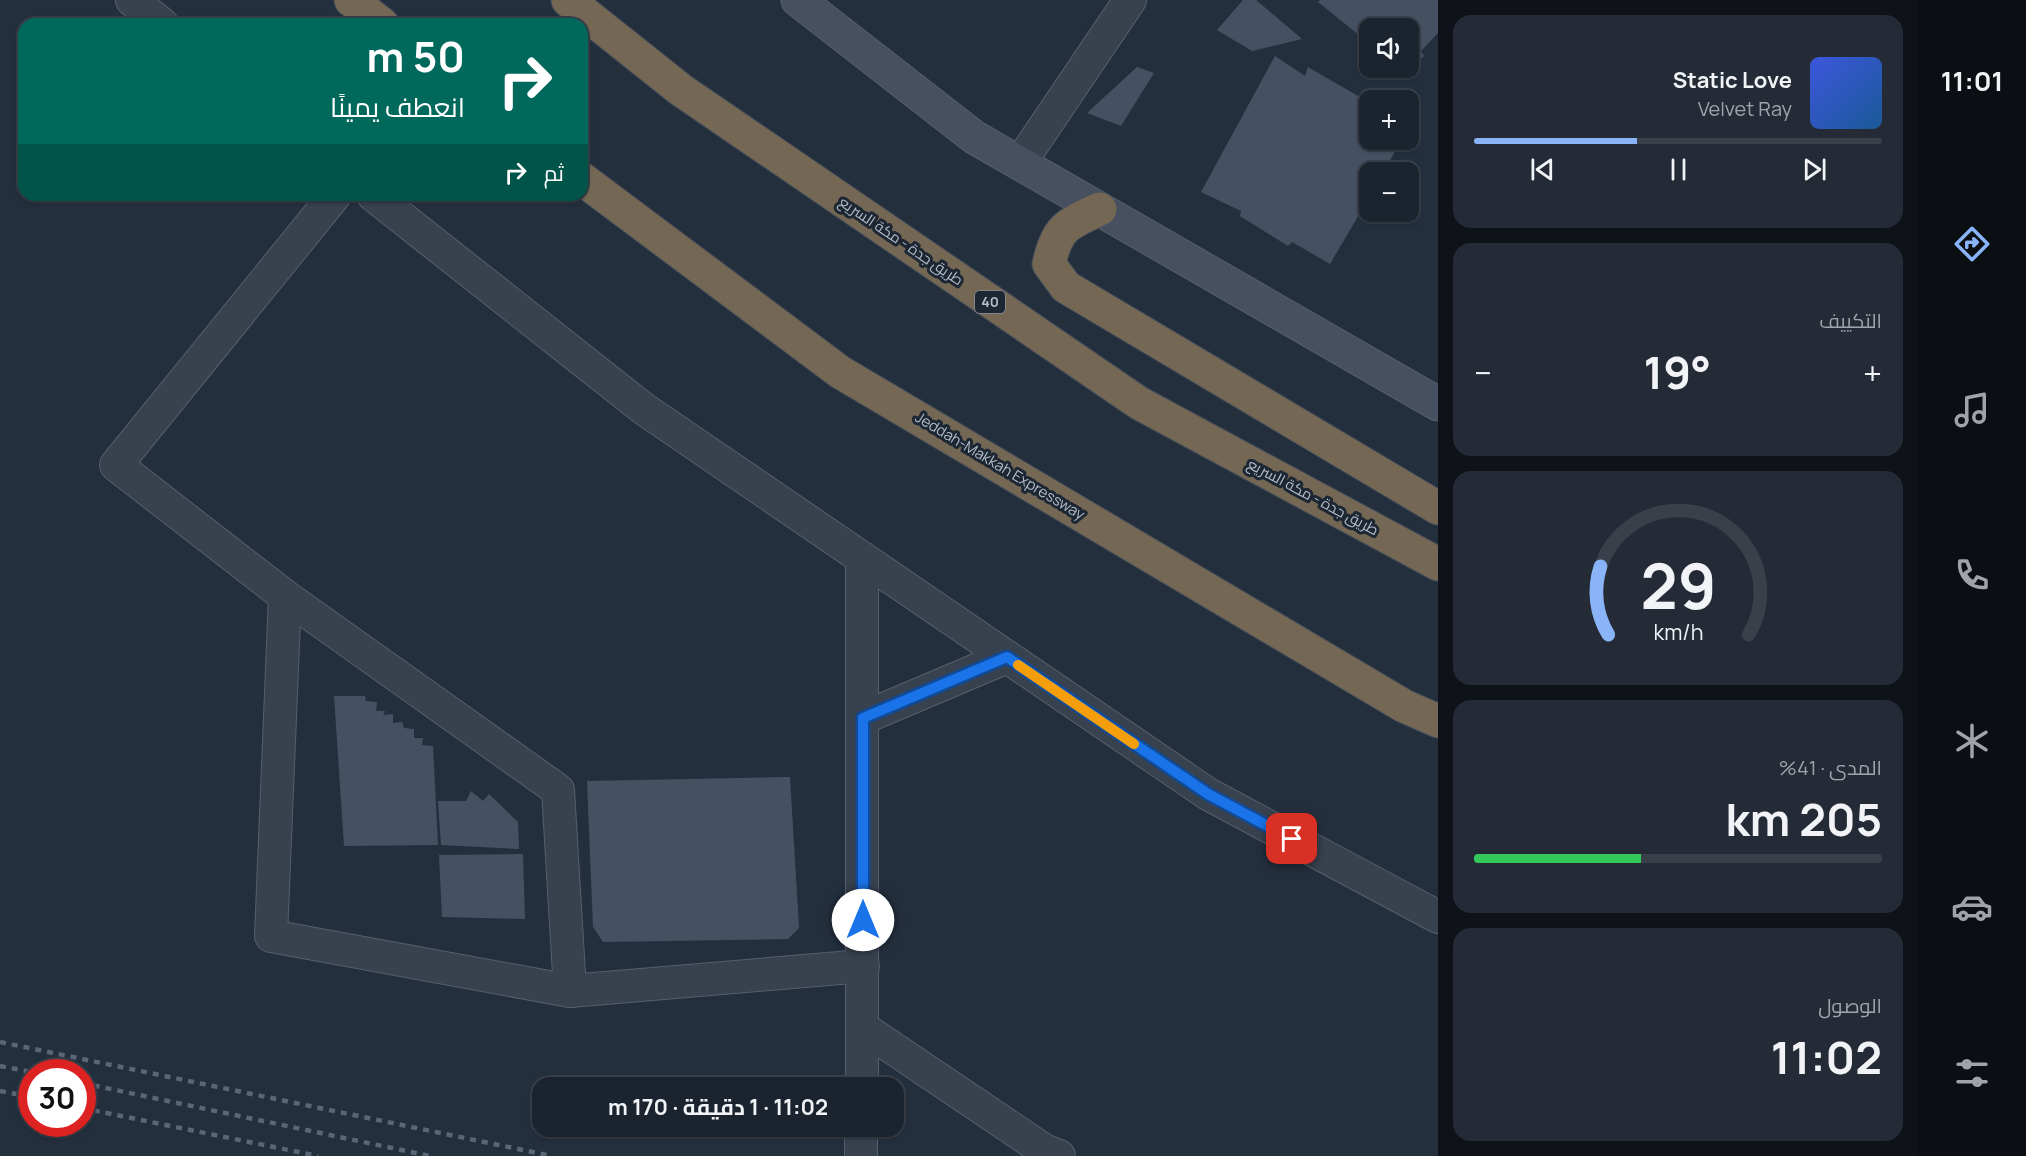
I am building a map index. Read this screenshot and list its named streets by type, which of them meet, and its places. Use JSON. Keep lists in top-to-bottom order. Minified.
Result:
{"streets":{"highway":["طريق جدة - مكة السريع","40","Jeddah-Makkah Expressway"]},"page":{"tabs":"11:01","map_buttons":["+","−"],"turn":["50 m","انعطف يمينًا"],"song":["Static Love","Velvet Ray"],"then":"ثم","tile":["التكييف",["المدى · 41%","205 km"],["الوصول","11:02"]],"heat":["−","19°","+"],"limit":"30","trip":"11:02 · 1 دقيقة · 170 m","gauge":["29","km/h"]}}
